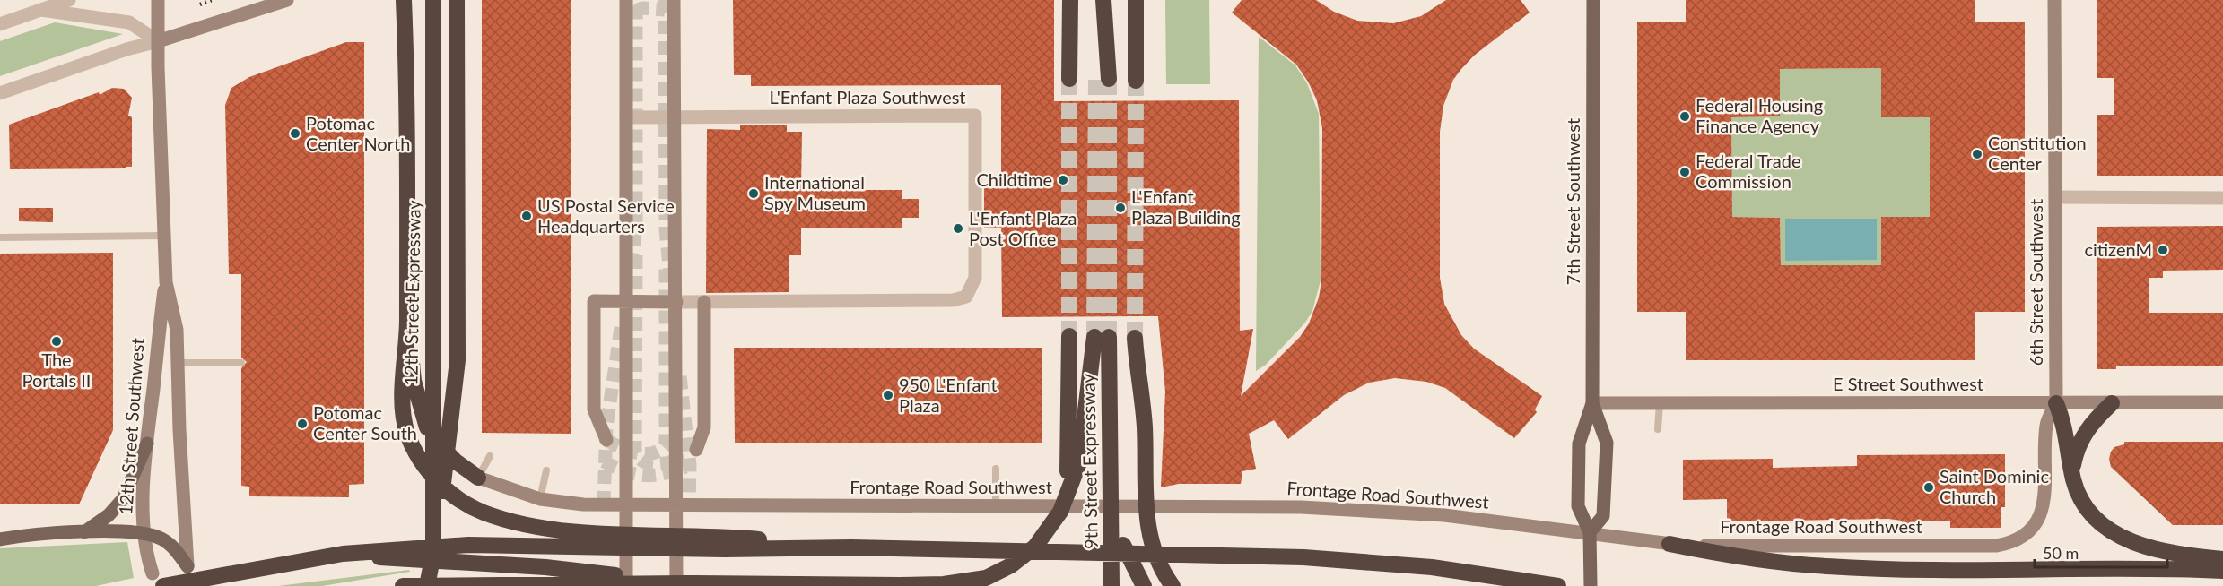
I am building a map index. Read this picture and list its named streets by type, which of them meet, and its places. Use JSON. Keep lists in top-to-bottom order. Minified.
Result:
{"streets":{"highway":["12th Street Expressway","9th Street Expressway"],"main road":["7th Street Southwest"],"street":["L'Enfant Plaza Southwest","6th Street Southwest","E Street Southwest","12th Street Southwest","Frontage Road Southwest"]},"crossings":[["7th Street Southwest","E Street Southwest"],["7th Street Southwest","Frontage Road Southwest"],["6th Street Southwest","E Street Southwest"],["6th Street Southwest","Frontage Road Southwest"],["E Street Southwest","Frontage Road Southwest"]],"places":["Federal Housing Finance Agency","Potomac Center North","Constitution Center","Federal Trade Commission","Childtime","International Spy Museum","L'Enfant Plaza Building","US Postal Service Headquarters","L'Enfant Plaza Post Office","citizenM","The Portals II","950 L'Enfant Plaza","Potomac Center South","Saint Dominic Church"],"scale_bar":"50 m"}
